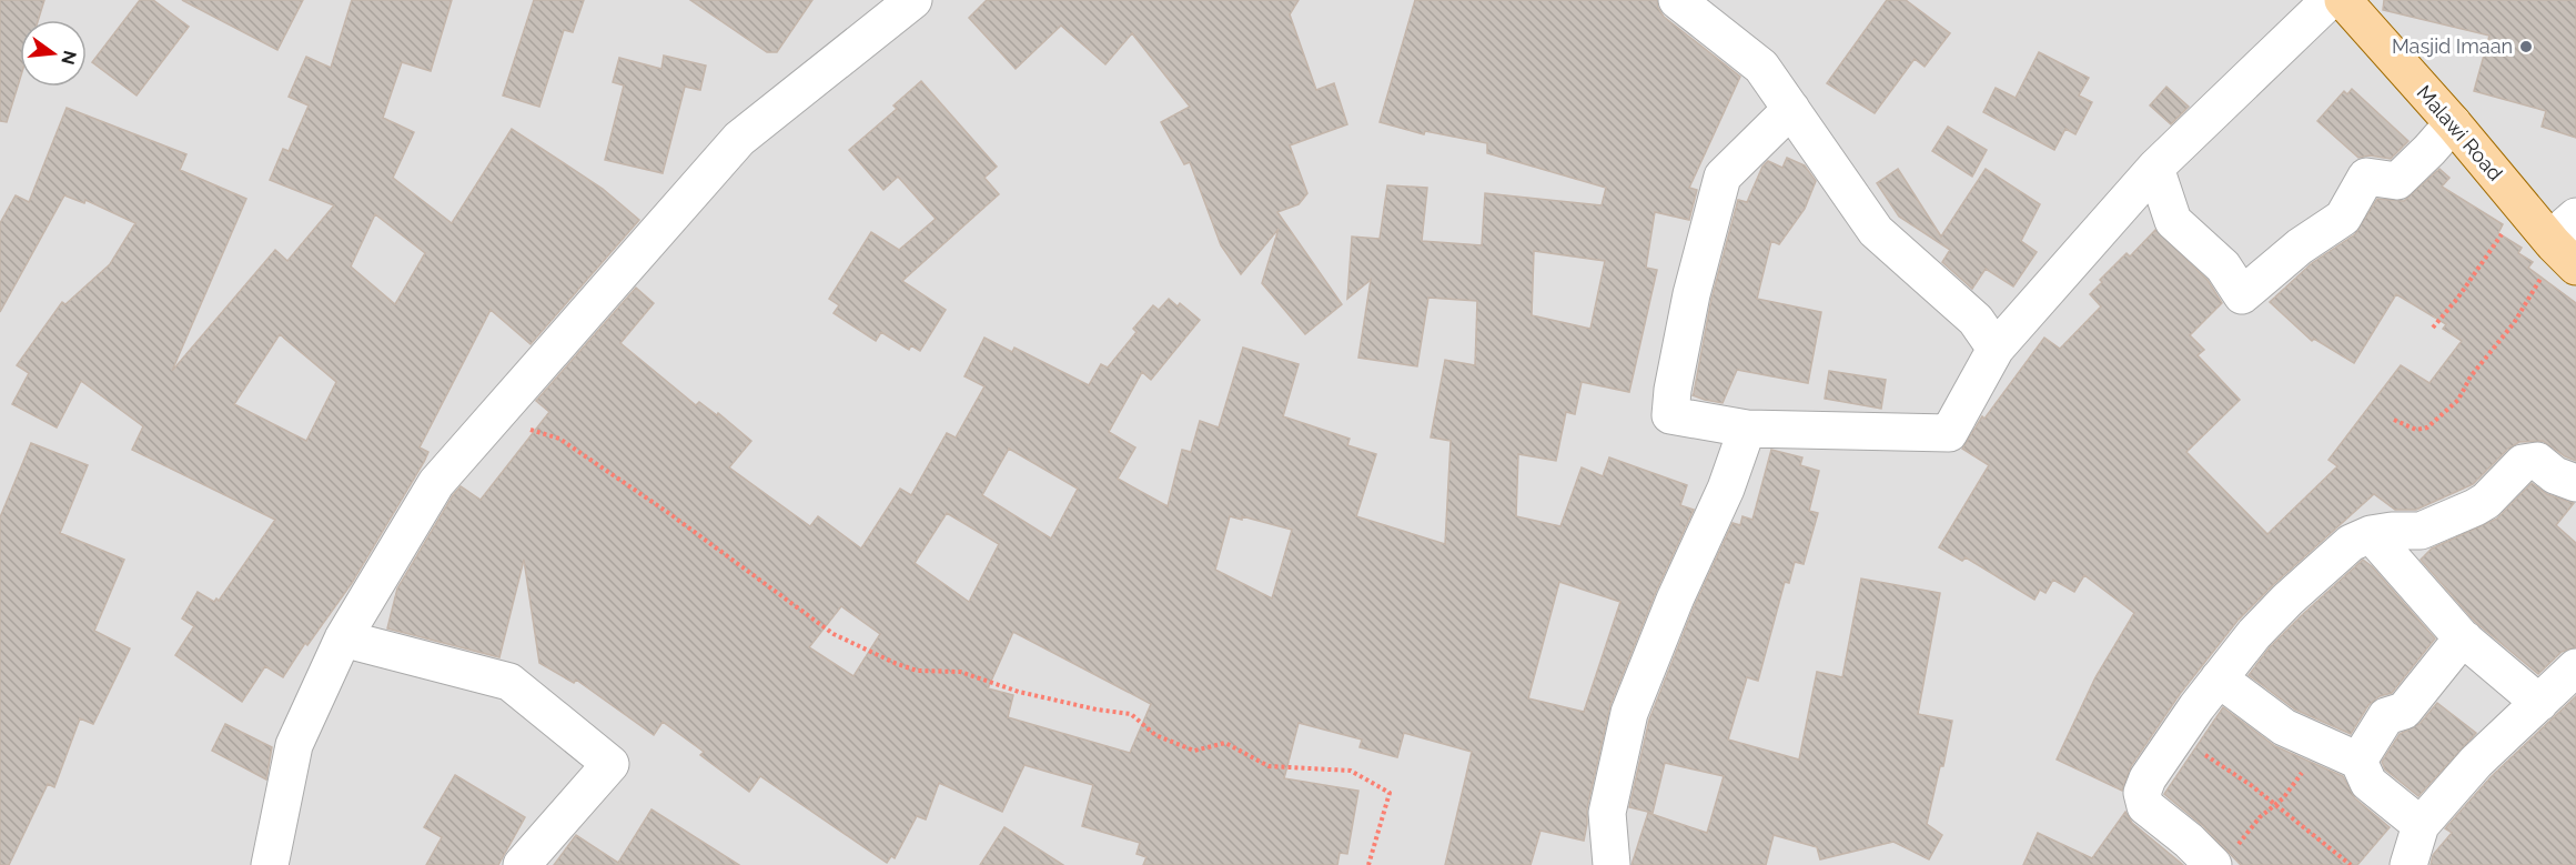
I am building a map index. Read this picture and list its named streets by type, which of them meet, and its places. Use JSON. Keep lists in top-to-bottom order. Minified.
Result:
{"streets":{"main road":["Malawi Road"]},"places":["Masjid Imaan"],"north":"right"}
